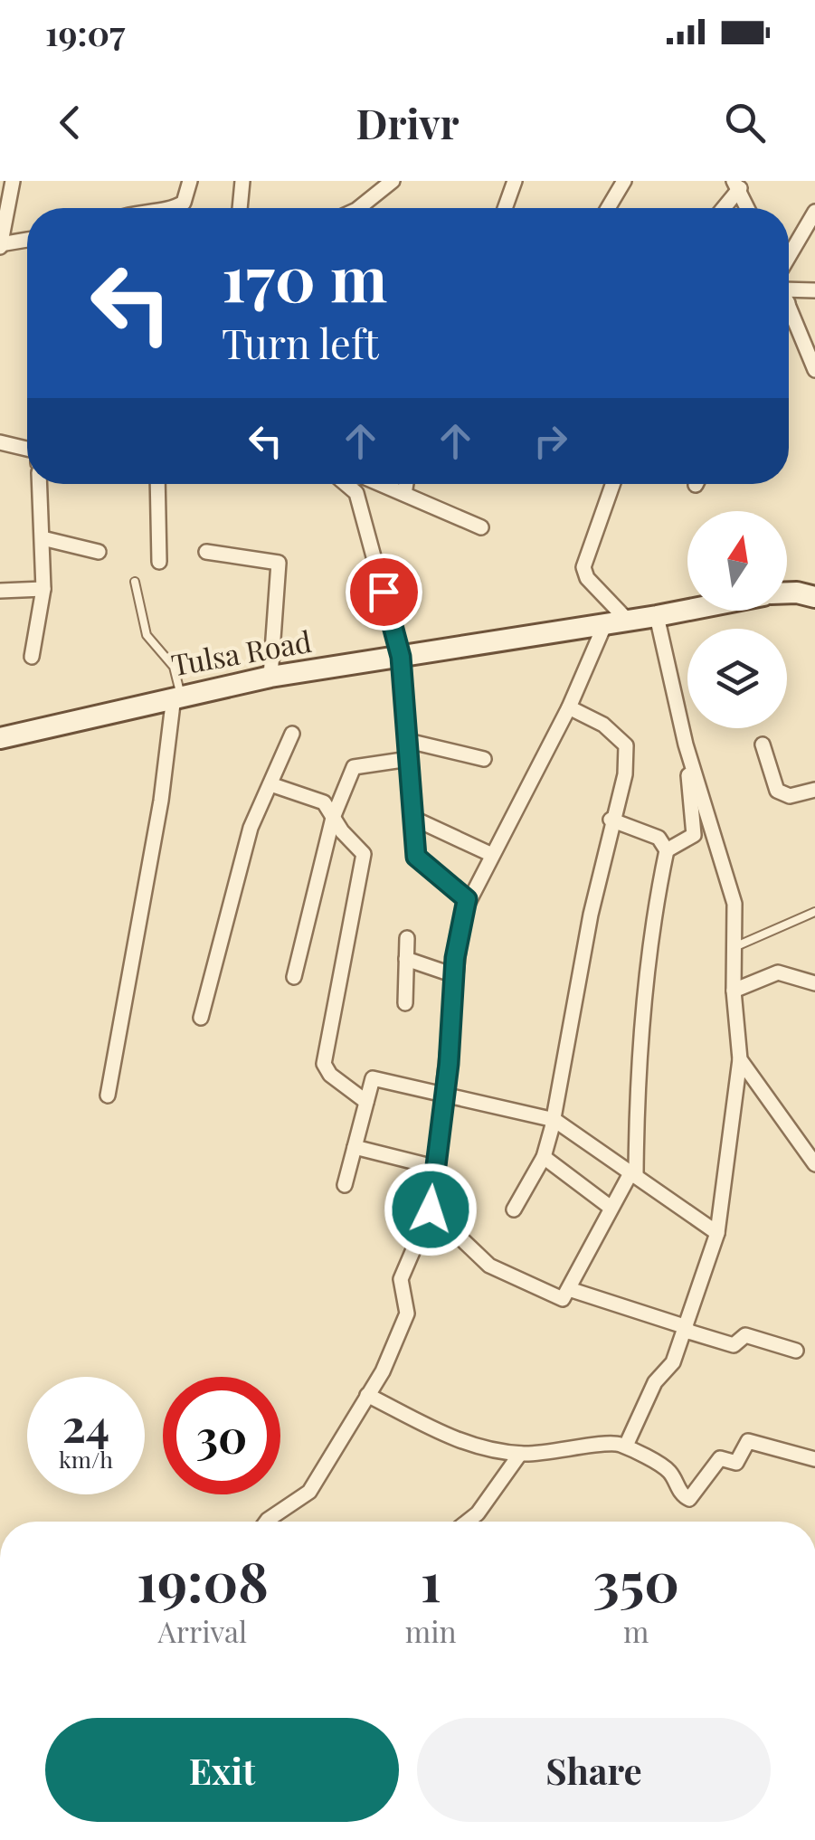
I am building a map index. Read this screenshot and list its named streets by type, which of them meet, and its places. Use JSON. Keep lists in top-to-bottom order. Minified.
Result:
{"streets":{"main road":["Tulsa Road"]},"north":"top","page":{"status":"19:07","header":"Drivr","turn":["170 m","Turn left"],"speed":"24 km/h","limit":"30","eta":["19:08","Arrival","1","min","350","m"],"buttons":["Exit","Share"]}}
